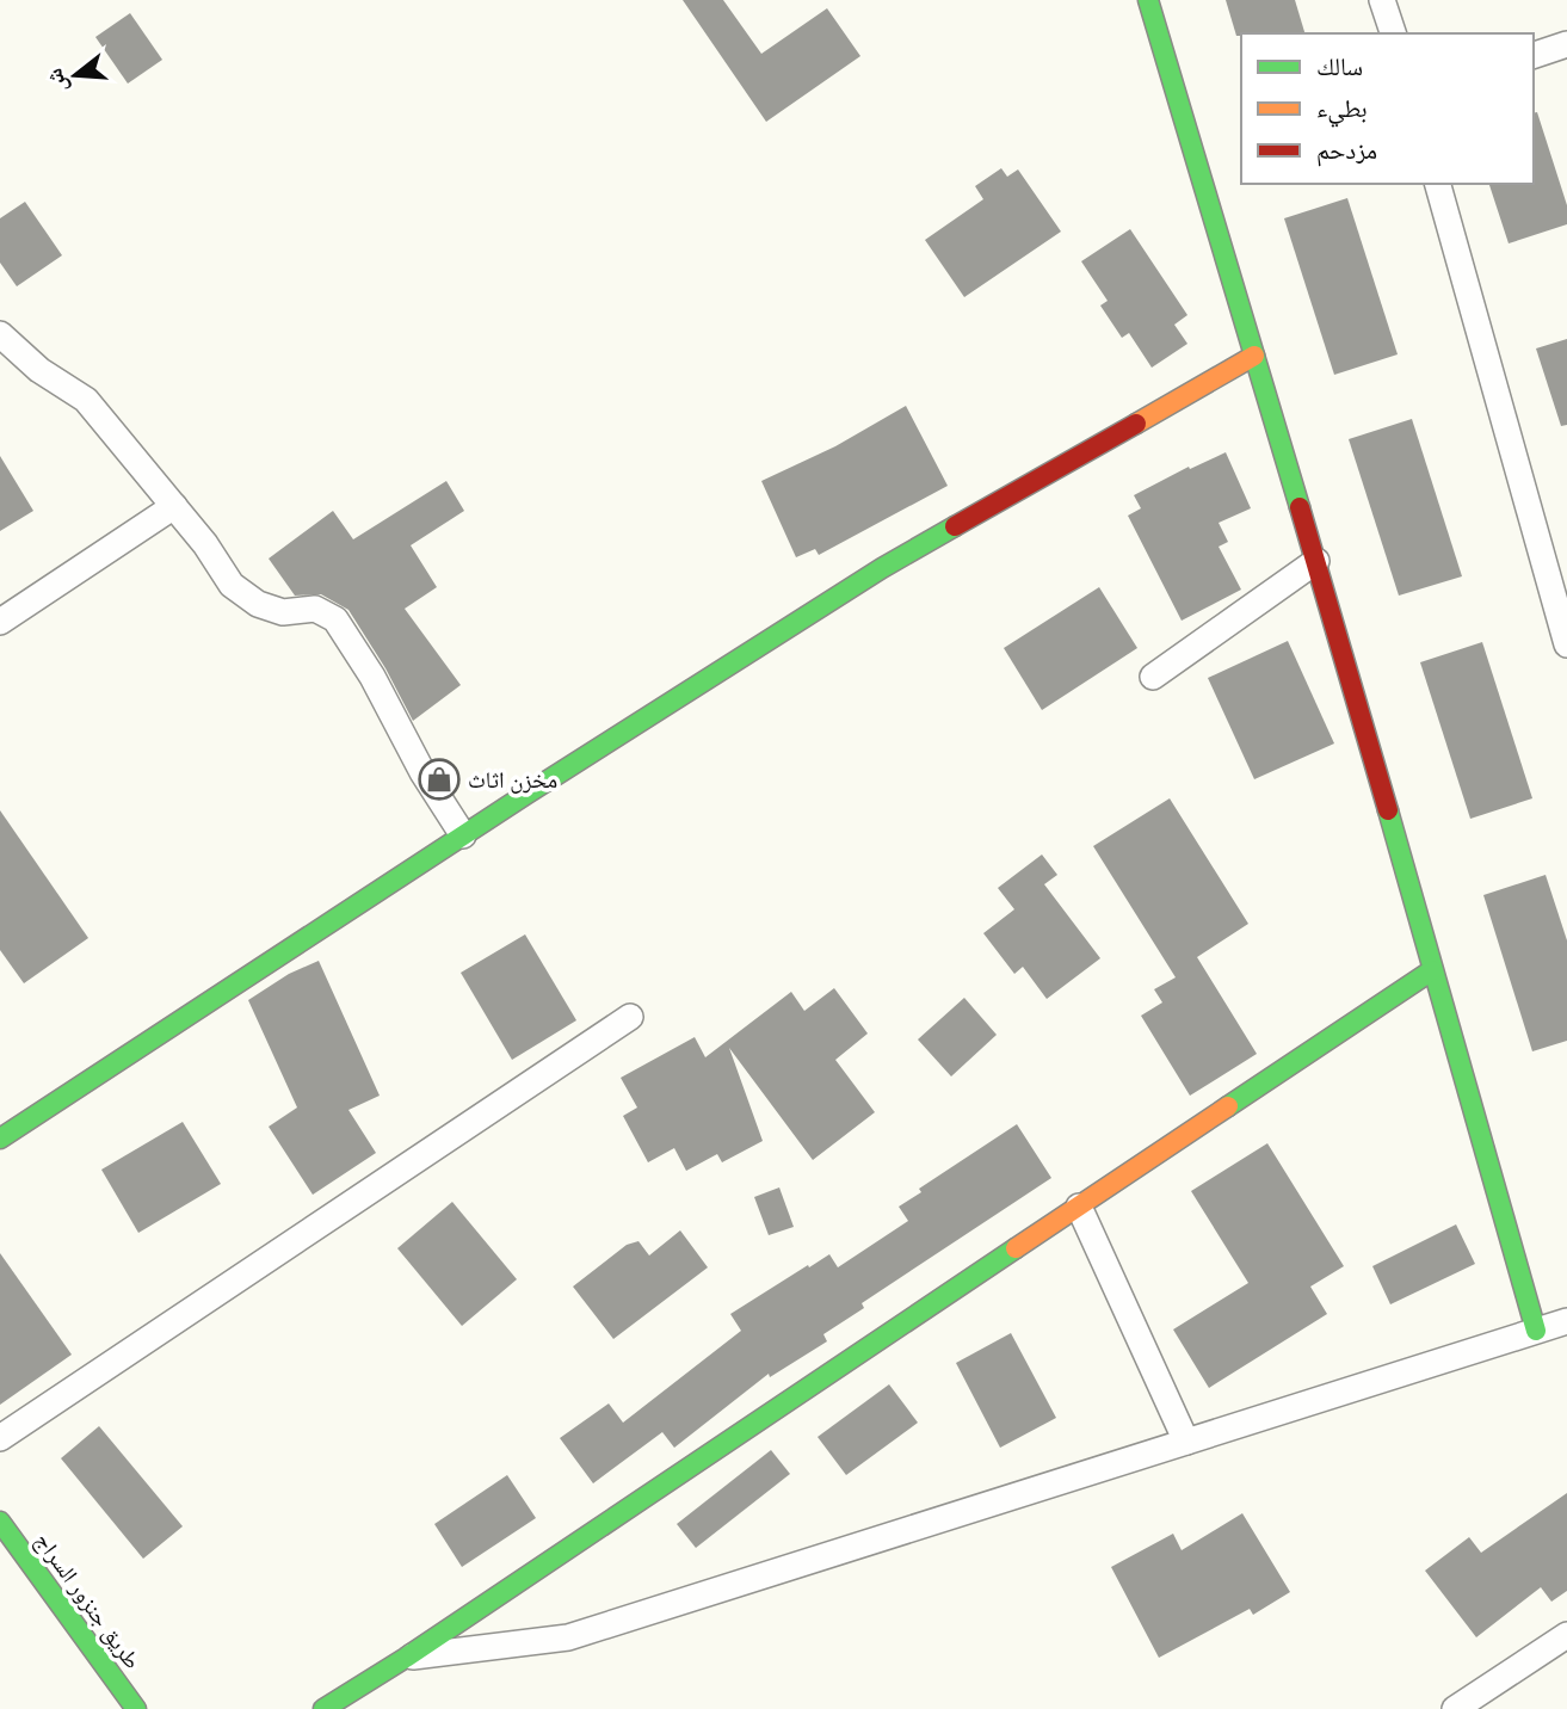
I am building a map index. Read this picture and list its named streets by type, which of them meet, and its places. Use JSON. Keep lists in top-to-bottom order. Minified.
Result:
{"streets":{"street":["طريق جنزور السراج"]},"places":{"shop":["مخزن اثاث"]},"legend":["سالك","بطيء","مزدحم"],"north":"left"}
